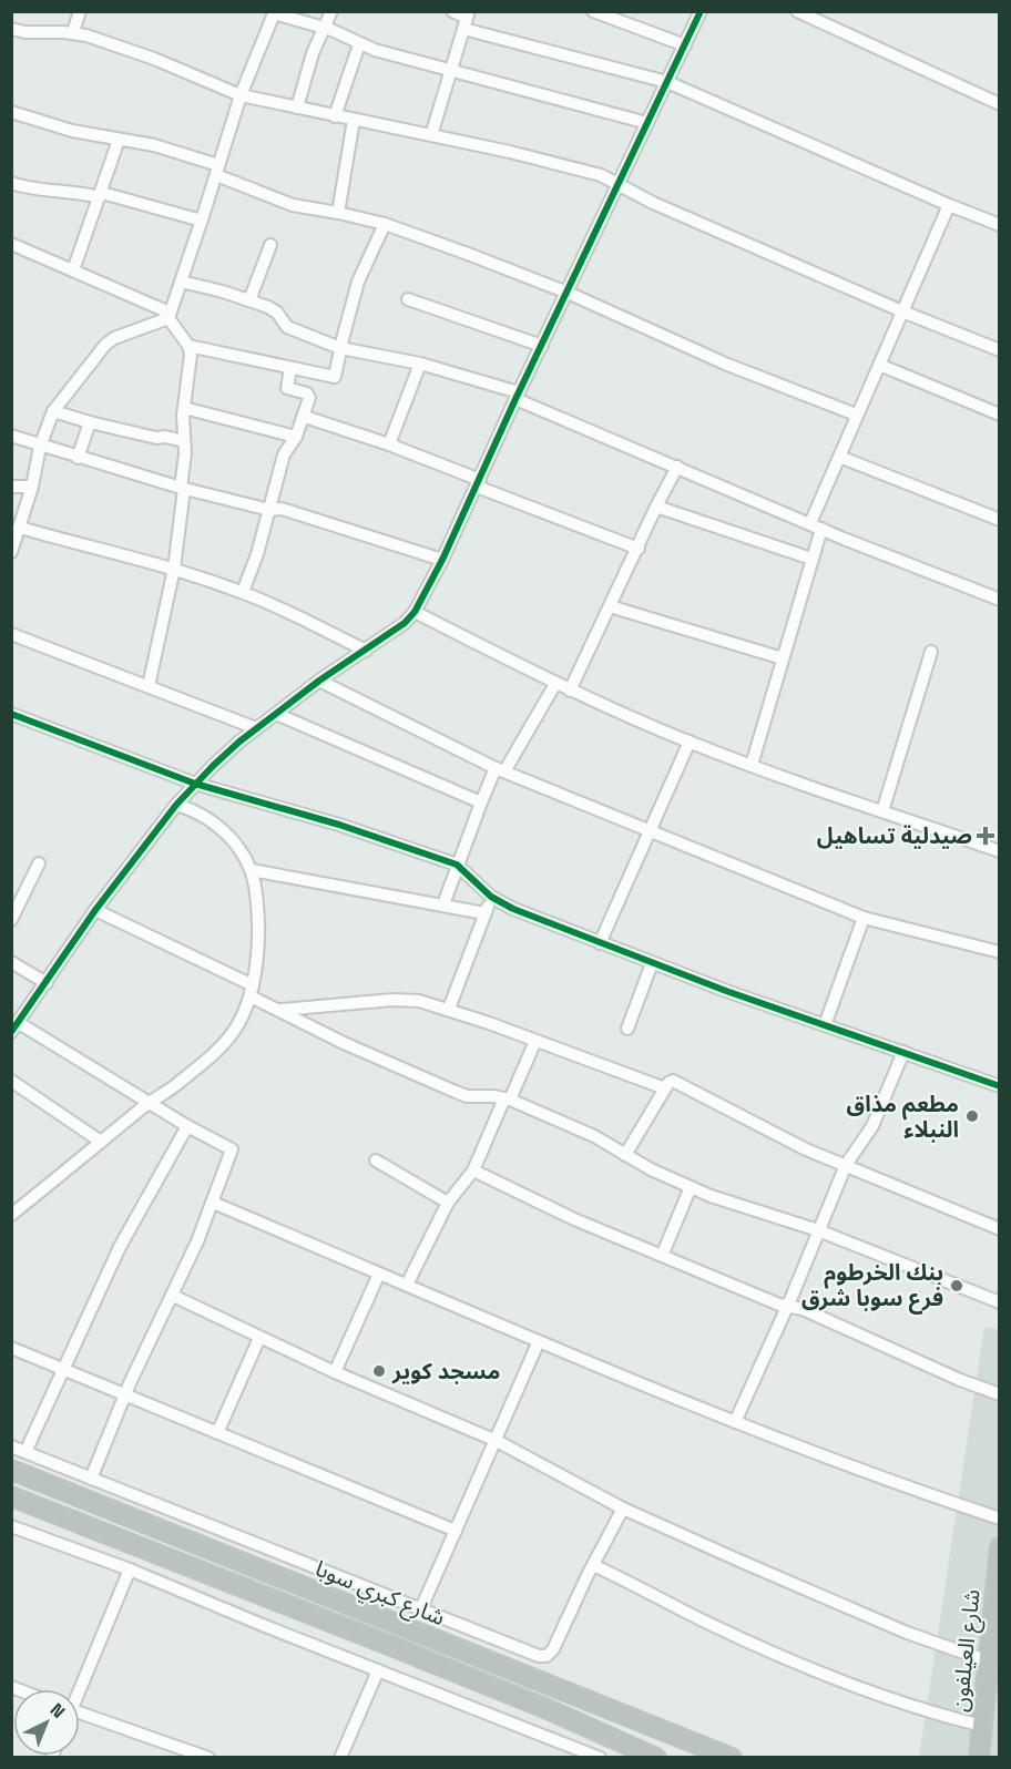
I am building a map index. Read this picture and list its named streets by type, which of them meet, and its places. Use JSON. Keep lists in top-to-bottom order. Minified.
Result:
{"streets":{"highway":["شارع كبري سوبا","شارع العيلفون"]},"places":{"health":["صيدلية تساهيل"],"other":["مطعم مذاق النبلاء","بنك الخرطوم فرع سوبا شرق","مسجد كوير"]},"north":"top right"}
